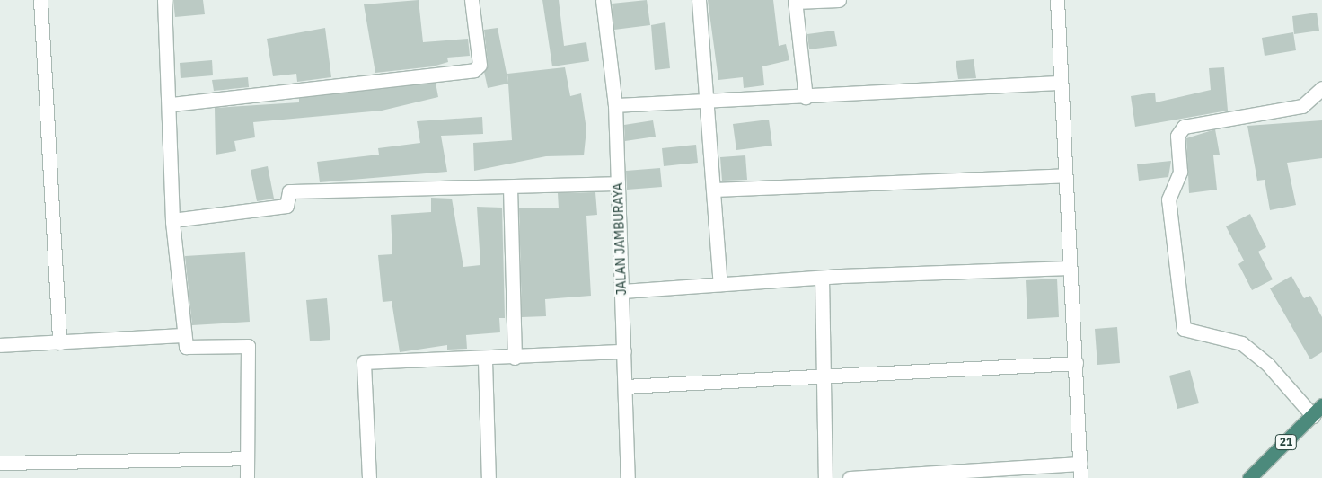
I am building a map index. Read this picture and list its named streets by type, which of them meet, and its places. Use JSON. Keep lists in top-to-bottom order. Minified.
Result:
{"streets":{"highway":["21"],"street":["JALAN JAMBURAYA"]}}
